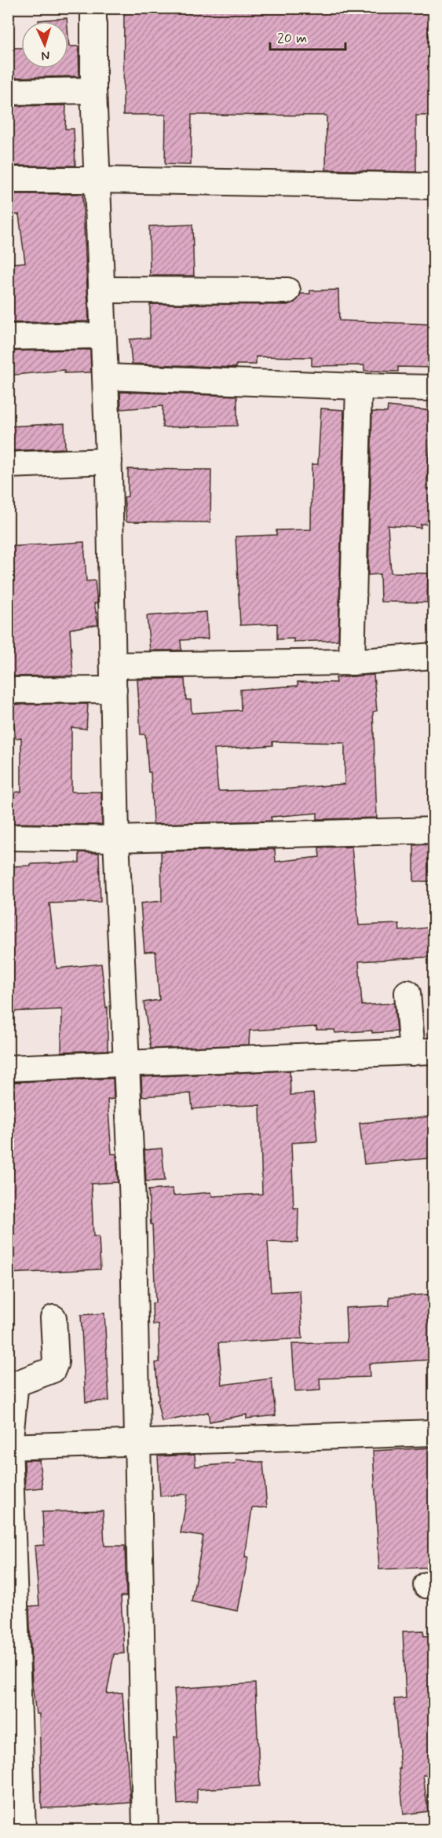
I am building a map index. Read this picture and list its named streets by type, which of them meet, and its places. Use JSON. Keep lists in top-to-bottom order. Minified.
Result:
{"scale_bar":"20 m","north":"bottom"}
